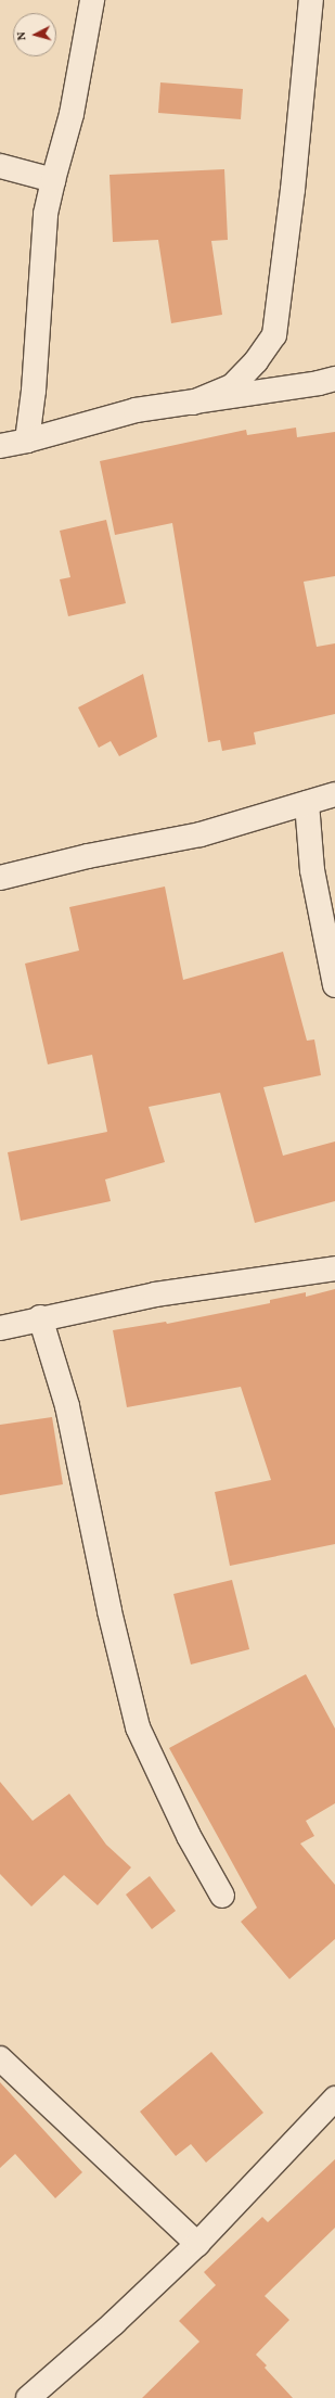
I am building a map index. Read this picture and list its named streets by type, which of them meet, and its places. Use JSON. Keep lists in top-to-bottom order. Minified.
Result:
{"north":"left"}
